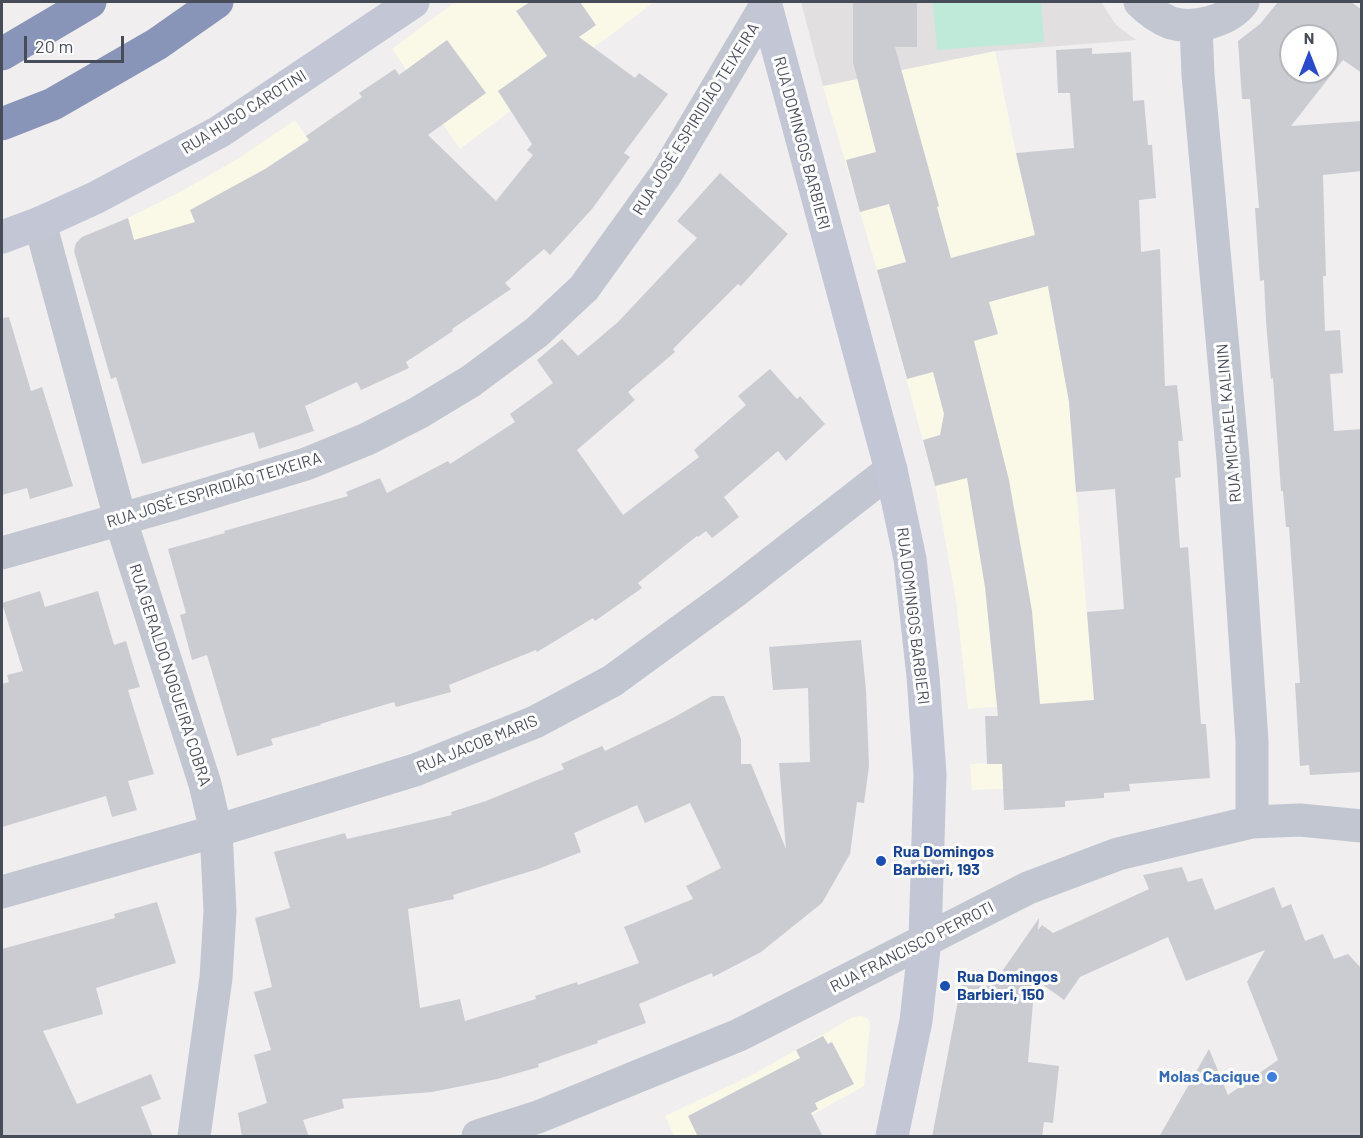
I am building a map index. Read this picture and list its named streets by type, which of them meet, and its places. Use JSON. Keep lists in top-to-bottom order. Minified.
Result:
{"streets":{"main road":["RUA HUGO CAROTINI","RUA DOMINGOS BARBIERI"],"street":["RUA JOSÉ ESPIRIDIÃO TEIXEIRA","RUA MICHAEL KALININ","RUA GERALDO NOGUEIRA COBRA","RUA JACOB MARIS","RUA FRANCISCO PERROTI"]},"crossings":[["RUA HUGO CAROTINI","RUA GERALDO NOGUEIRA COBRA"],["RUA JOSÉ ESPIRIDIÃO TEIXEIRA","RUA DOMINGOS BARBIERI"],["RUA JOSÉ ESPIRIDIÃO TEIXEIRA","RUA GERALDO NOGUEIRA COBRA"],["RUA DOMINGOS BARBIERI","RUA JACOB MARIS"],["RUA DOMINGOS BARBIERI","RUA FRANCISCO PERROTI"],["RUA MICHAEL KALININ","RUA FRANCISCO PERROTI"],["RUA GERALDO NOGUEIRA COBRA","RUA JACOB MARIS"]],"places":["Rua Domingos Barbieri, 193","Rua Domingos Barbieri, 150","Molas Cacique"],"scale_bar":"20 m","north":"top"}
